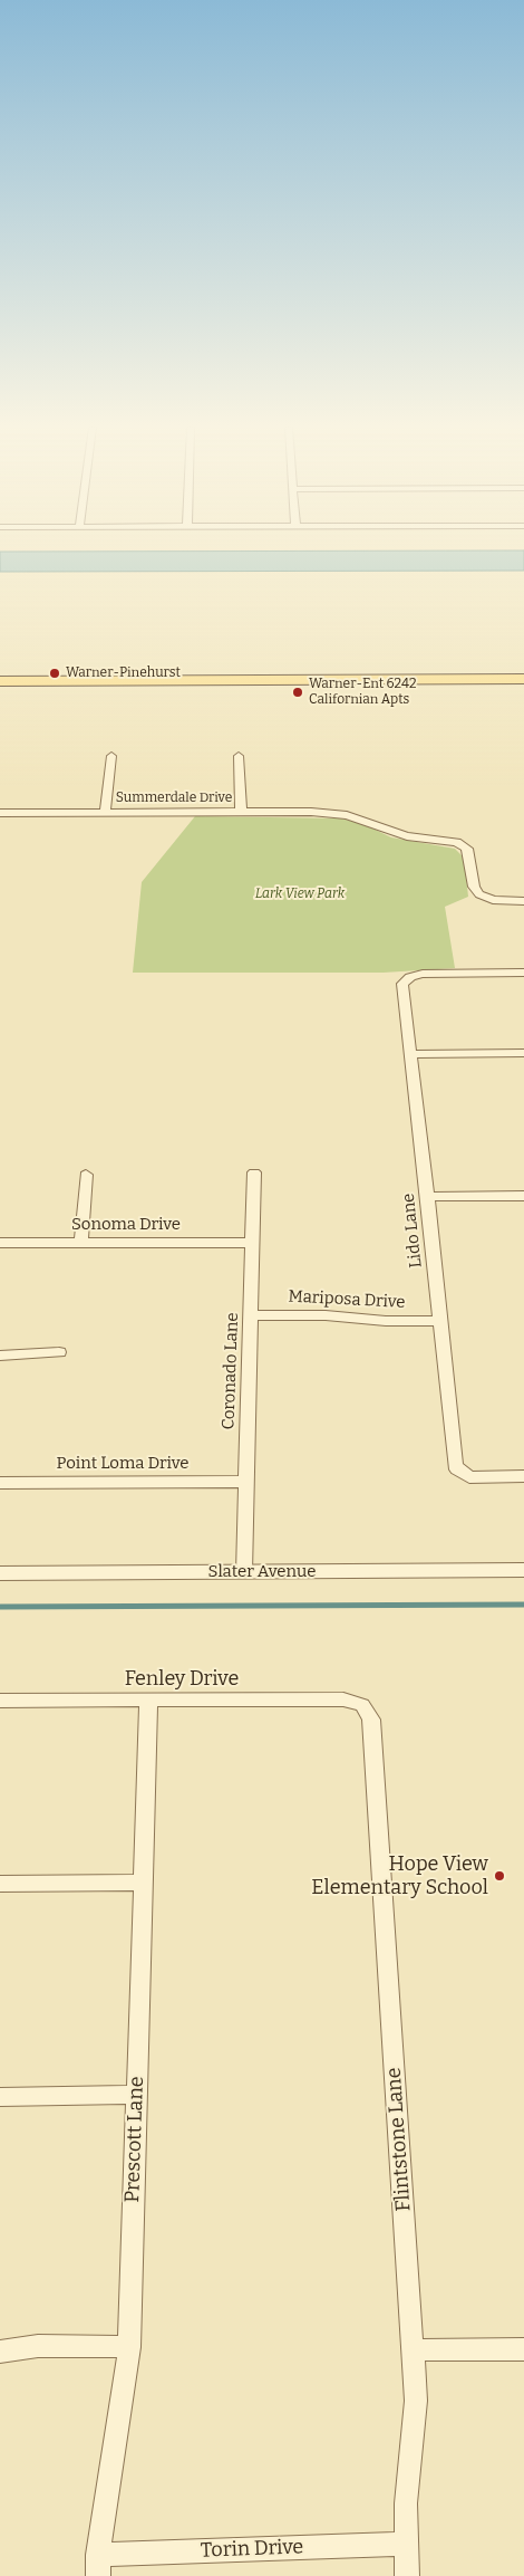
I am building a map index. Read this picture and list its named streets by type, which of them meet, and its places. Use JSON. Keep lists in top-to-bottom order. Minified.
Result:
{"streets":{"street":["Summerdale Drive","Sonoma Drive","Lido Lane","Mariposa Drive","Coronado Lane","Point Loma Drive","Slater Avenue","Fenley Drive","Prescott Lane","Flintstone Lane","Torin Drive"]},"crossings":[["Sonoma Drive","Coronado Lane"],["Lido Lane","Mariposa Drive"],["Mariposa Drive","Coronado Lane"],["Coronado Lane","Point Loma Drive"],["Coronado Lane","Slater Avenue"],["Fenley Drive","Prescott Lane"],["Fenley Drive","Flintstone Lane"],["Prescott Lane","Torin Drive"],["Flintstone Lane","Torin Drive"]],"parks":["Lark View Park"],"places":["Warner-Pinehurst","Warner-Ent 6242 Californian Apts","Hope View Elementary School"]}
